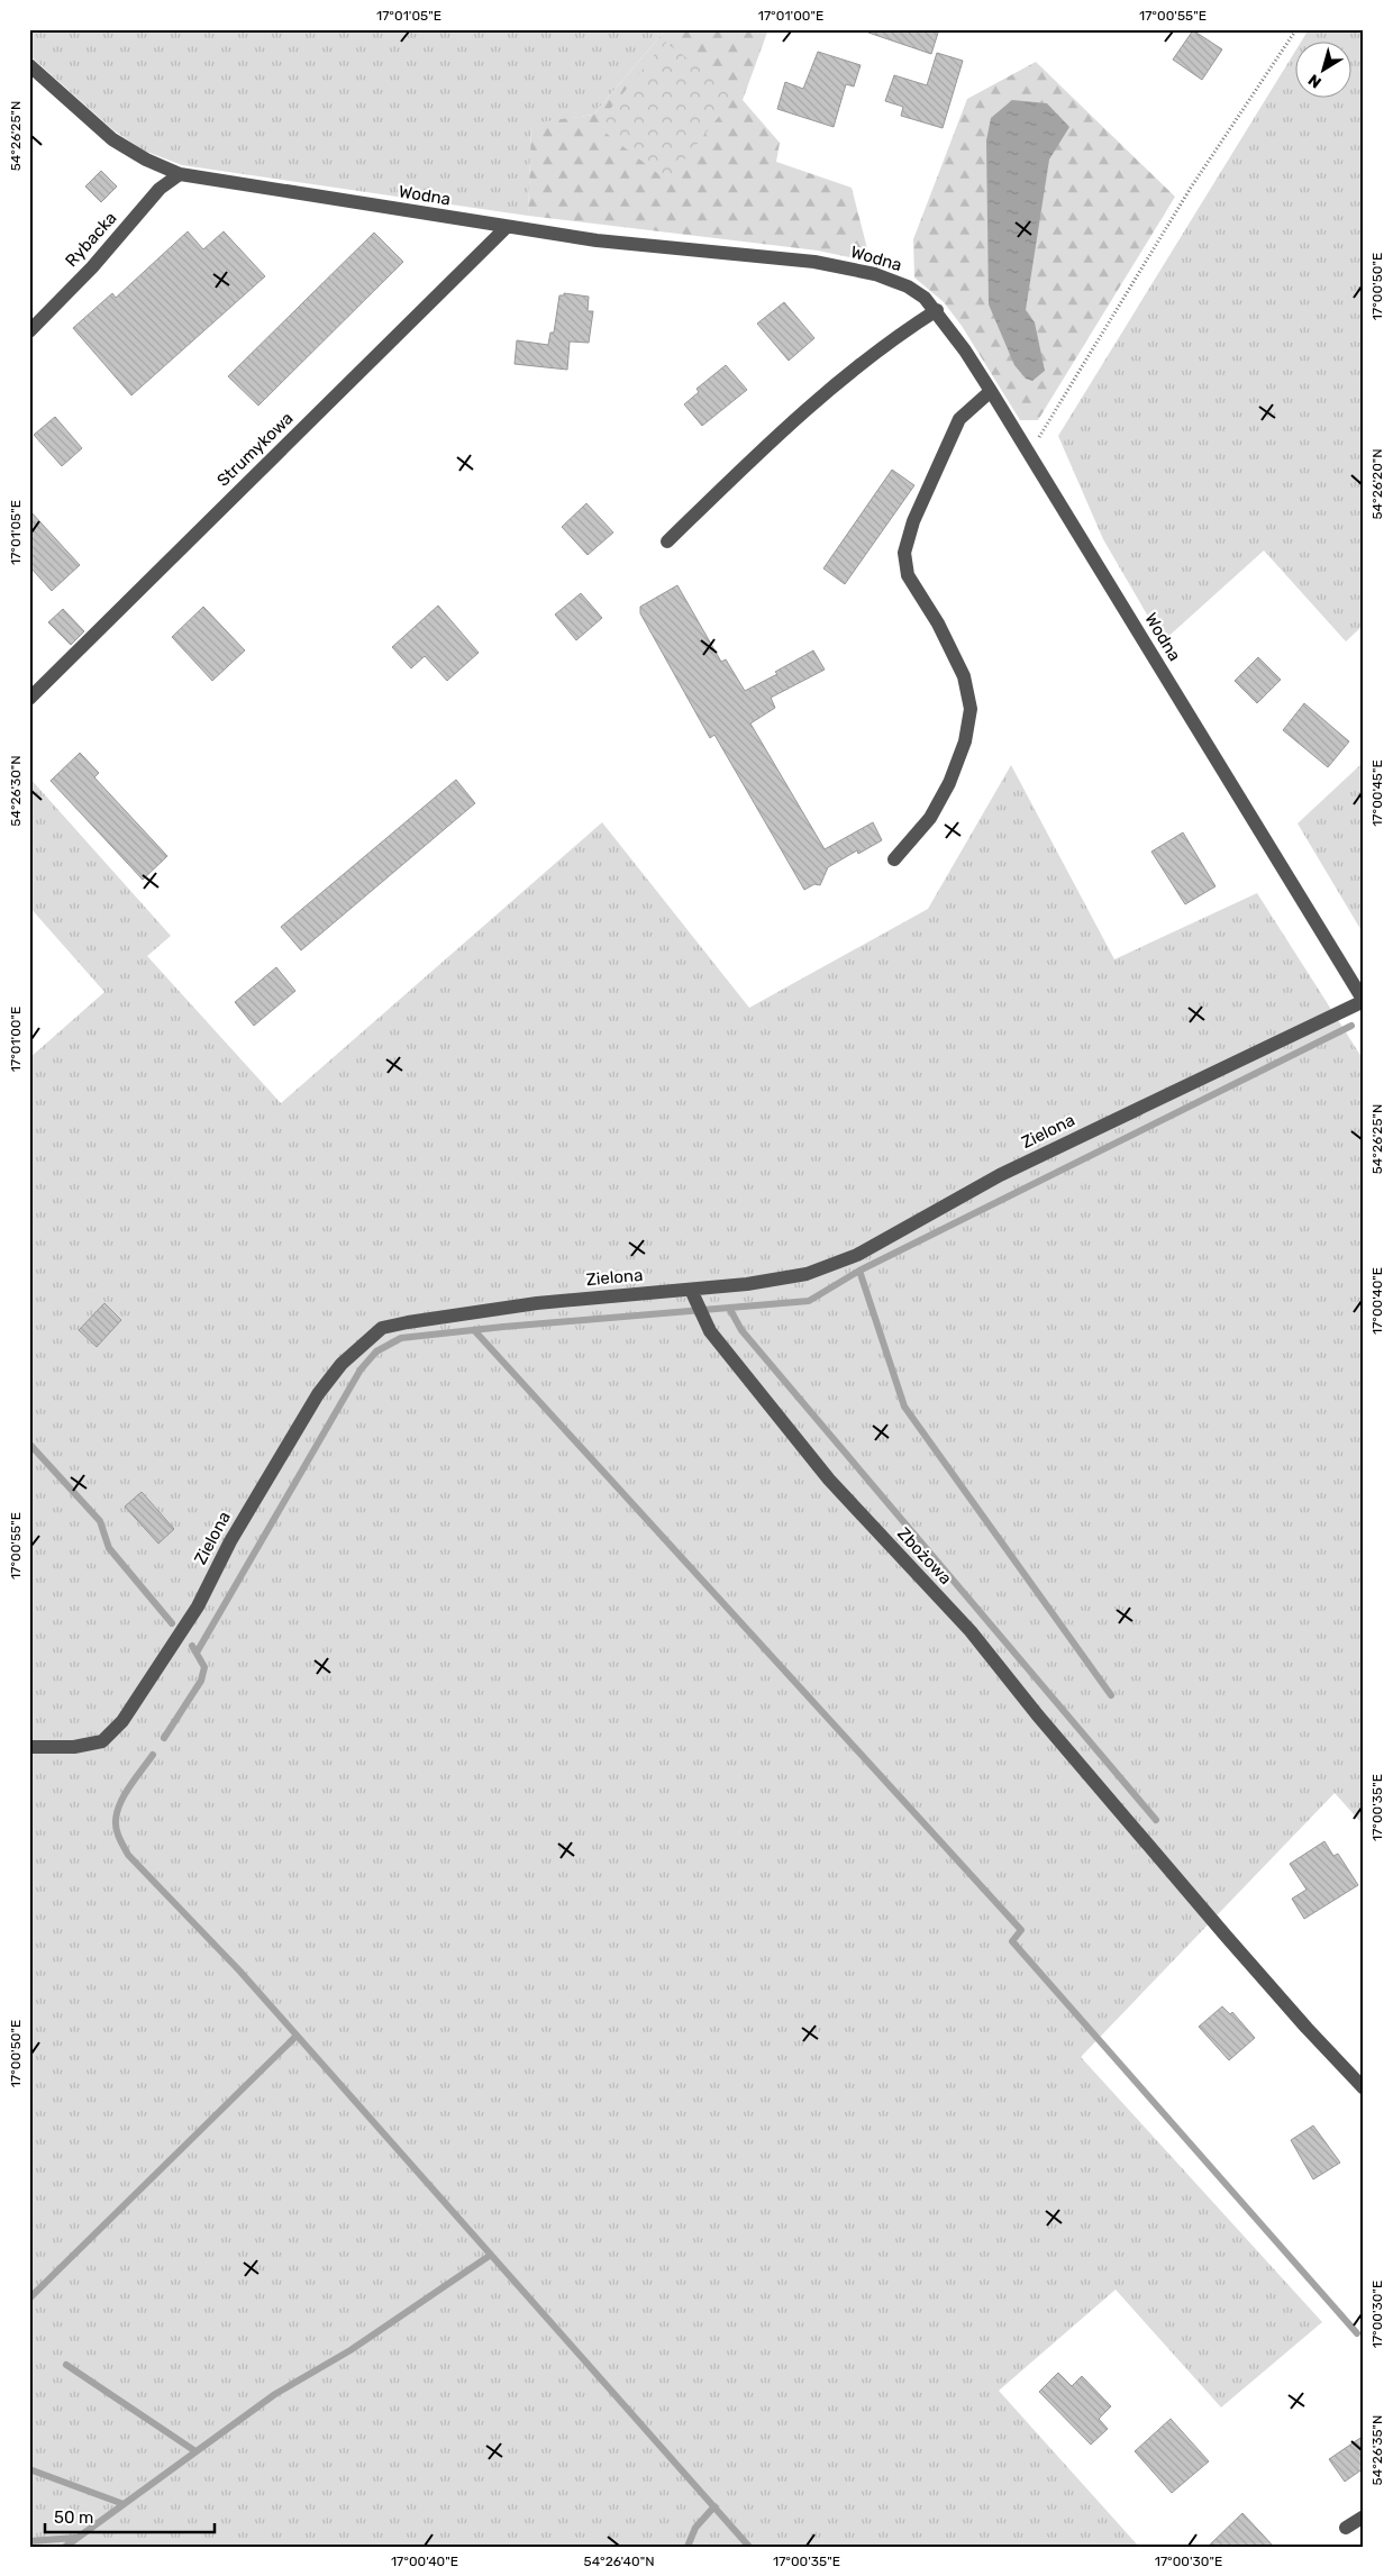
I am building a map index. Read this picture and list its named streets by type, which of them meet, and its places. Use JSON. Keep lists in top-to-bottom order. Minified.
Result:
{"streets":{"street":["Wodna","Rybacka","Strumykowa","Zielona","Zbożowa"]},"crossings":[["Wodna","Rybacka"],["Wodna","Strumykowa"],["Wodna","Zielona"],["Zielona","Zbożowa"]],"scale_bar":"50 m","north":"bottom left","coordinates":["17°01'05\"E","17°01'00\"E","17°00'55\"E","54°26'25\"N","17°00'50\"E","54°26'20\"N","54°26'30\"N","17°00'45\"E","17°00'40\"E","17°00'35\"E","17°00'30\"E","54°26'35\"N","54°26'40\"N"]}
